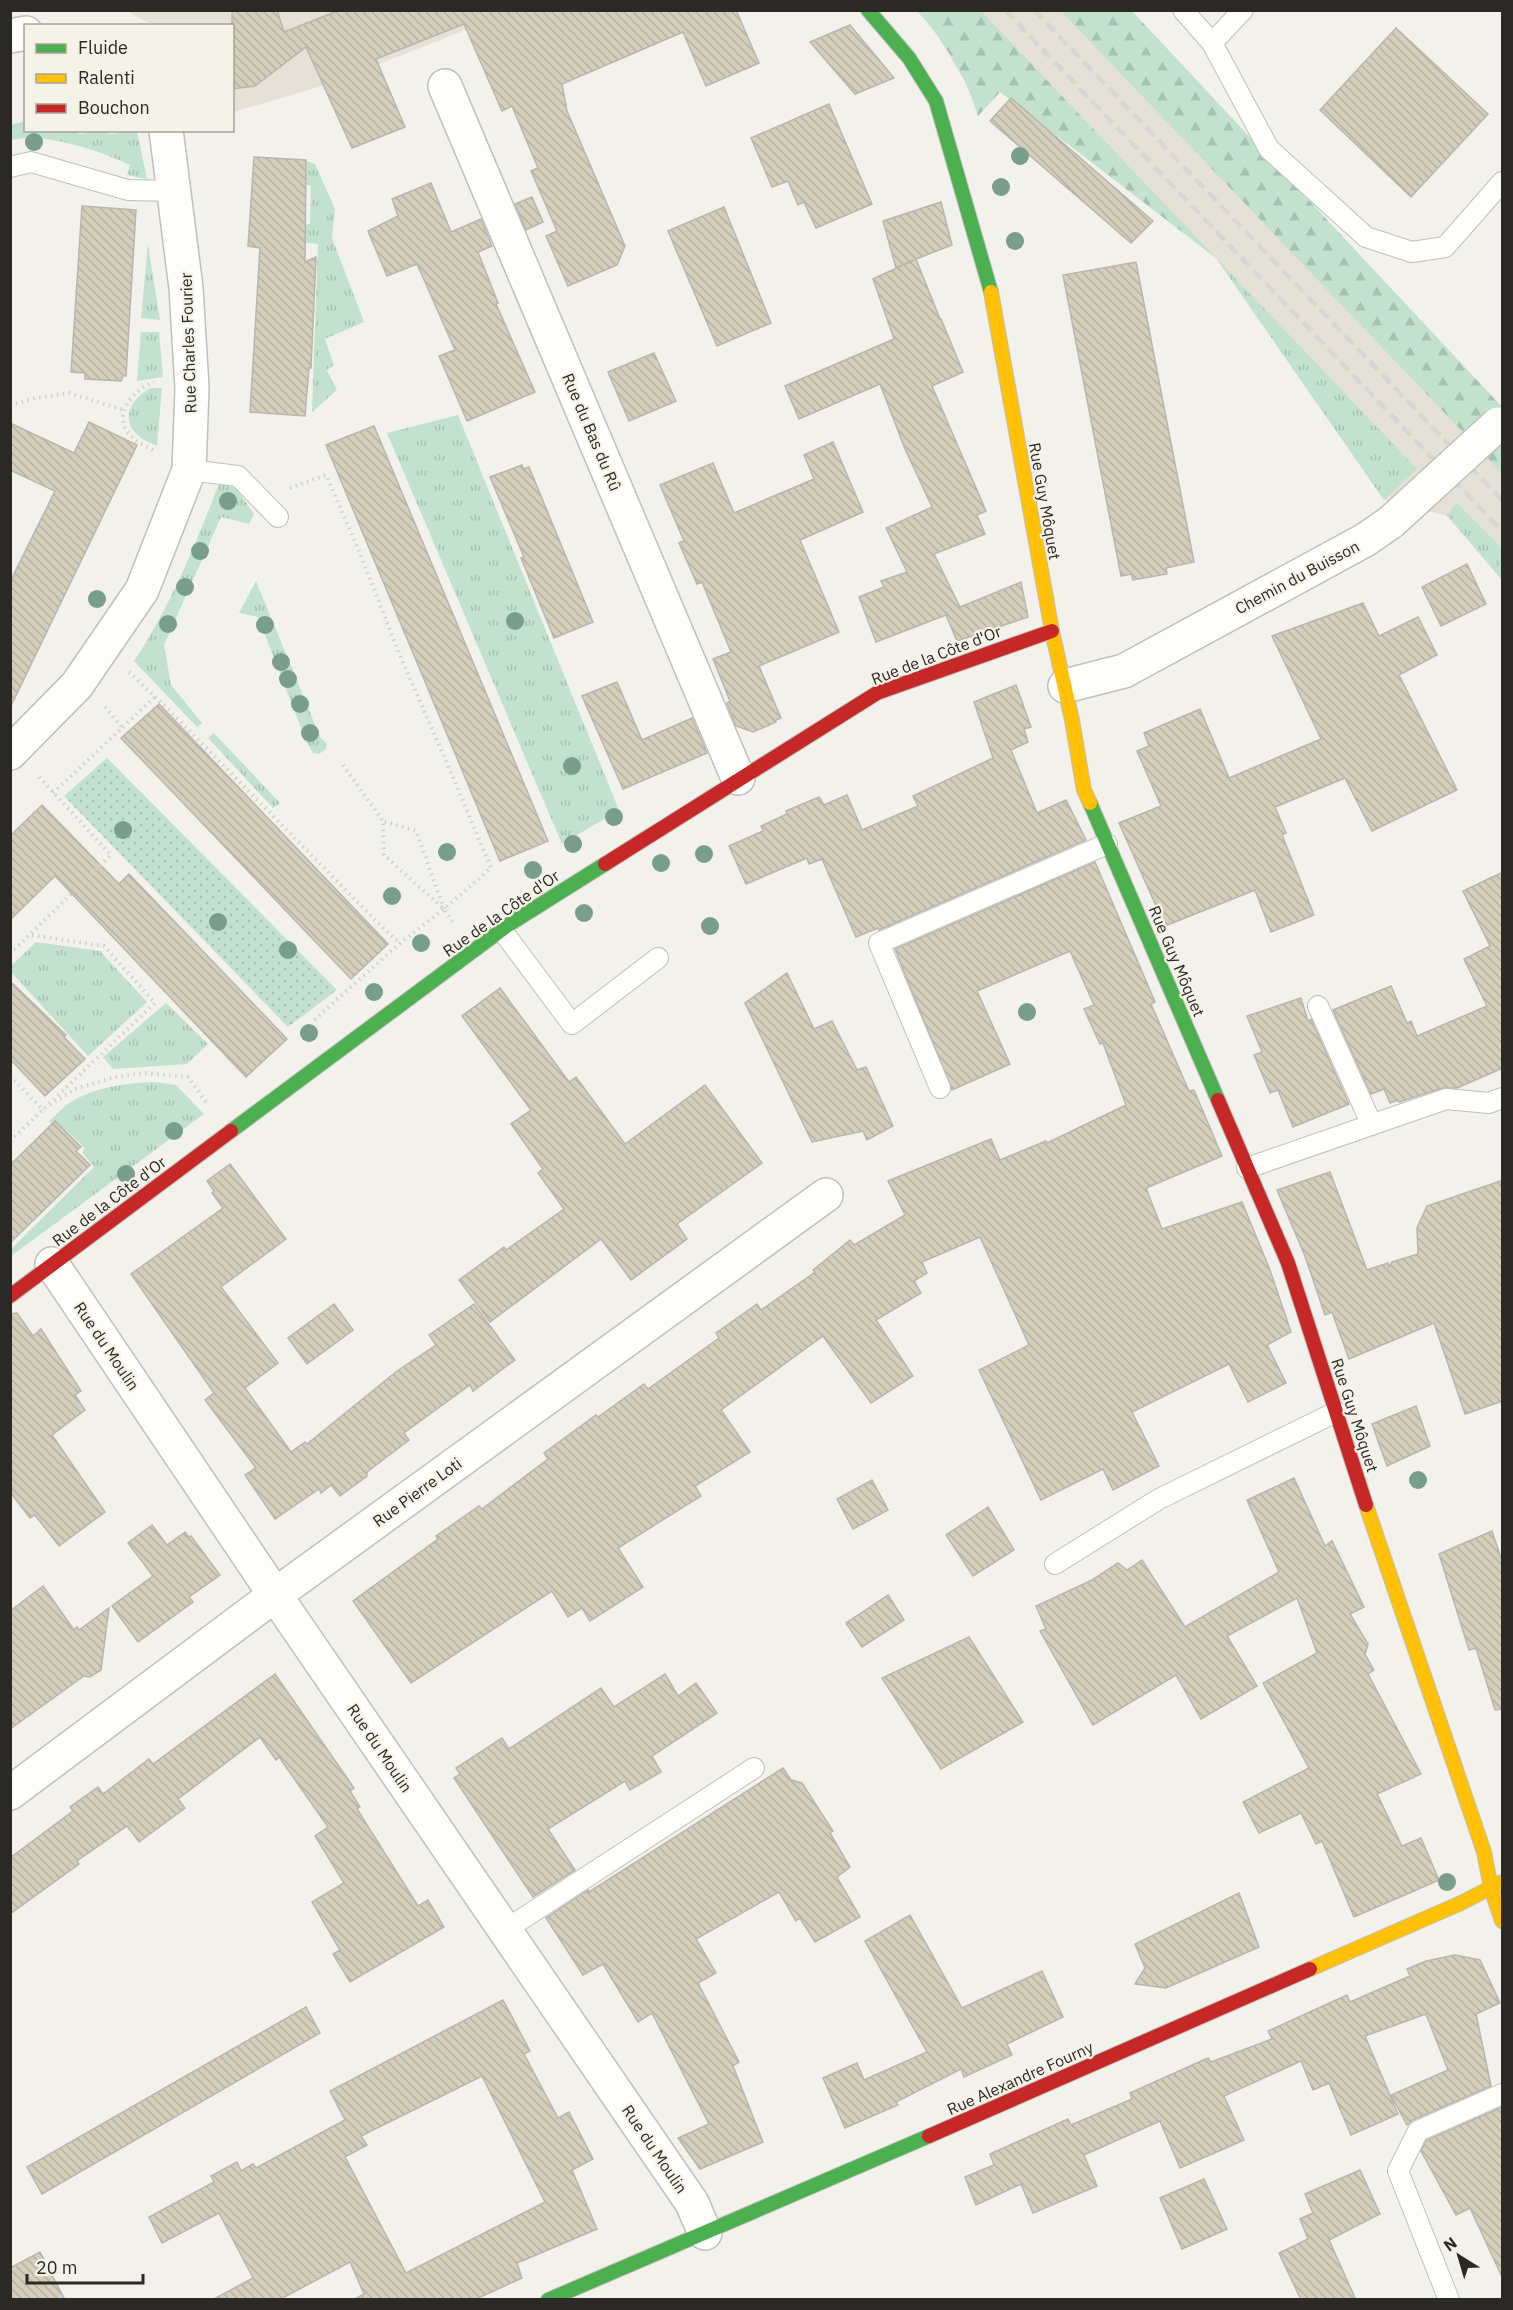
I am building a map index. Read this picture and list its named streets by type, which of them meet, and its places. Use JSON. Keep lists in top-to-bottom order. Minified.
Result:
{"streets":{"street":["Rue Charles Fourier","Rue du Bas du Rû","Rue Guy Môquet","Chemin du Buisson","Rue de la Côte d'Or","Rue du Moulin","Rue Pierre Loti","Rue Alexandre Fourny"]},"crossings":[["Rue du Bas du Rû","Rue de la Côte d'Or"],["Rue Guy Môquet","Chemin du Buisson"],["Rue Guy Môquet","Rue de la Côte d'Or"],["Rue Guy Môquet","Rue Alexandre Fourny"],["Rue de la Côte d'Or","Rue du Moulin"],["Rue du Moulin","Rue Pierre Loti"],["Rue du Moulin","Rue Alexandre Fourny"]],"legend":["Fluide","Ralenti","Bouchon"],"scale_bar":"20 m","north":"top left"}
